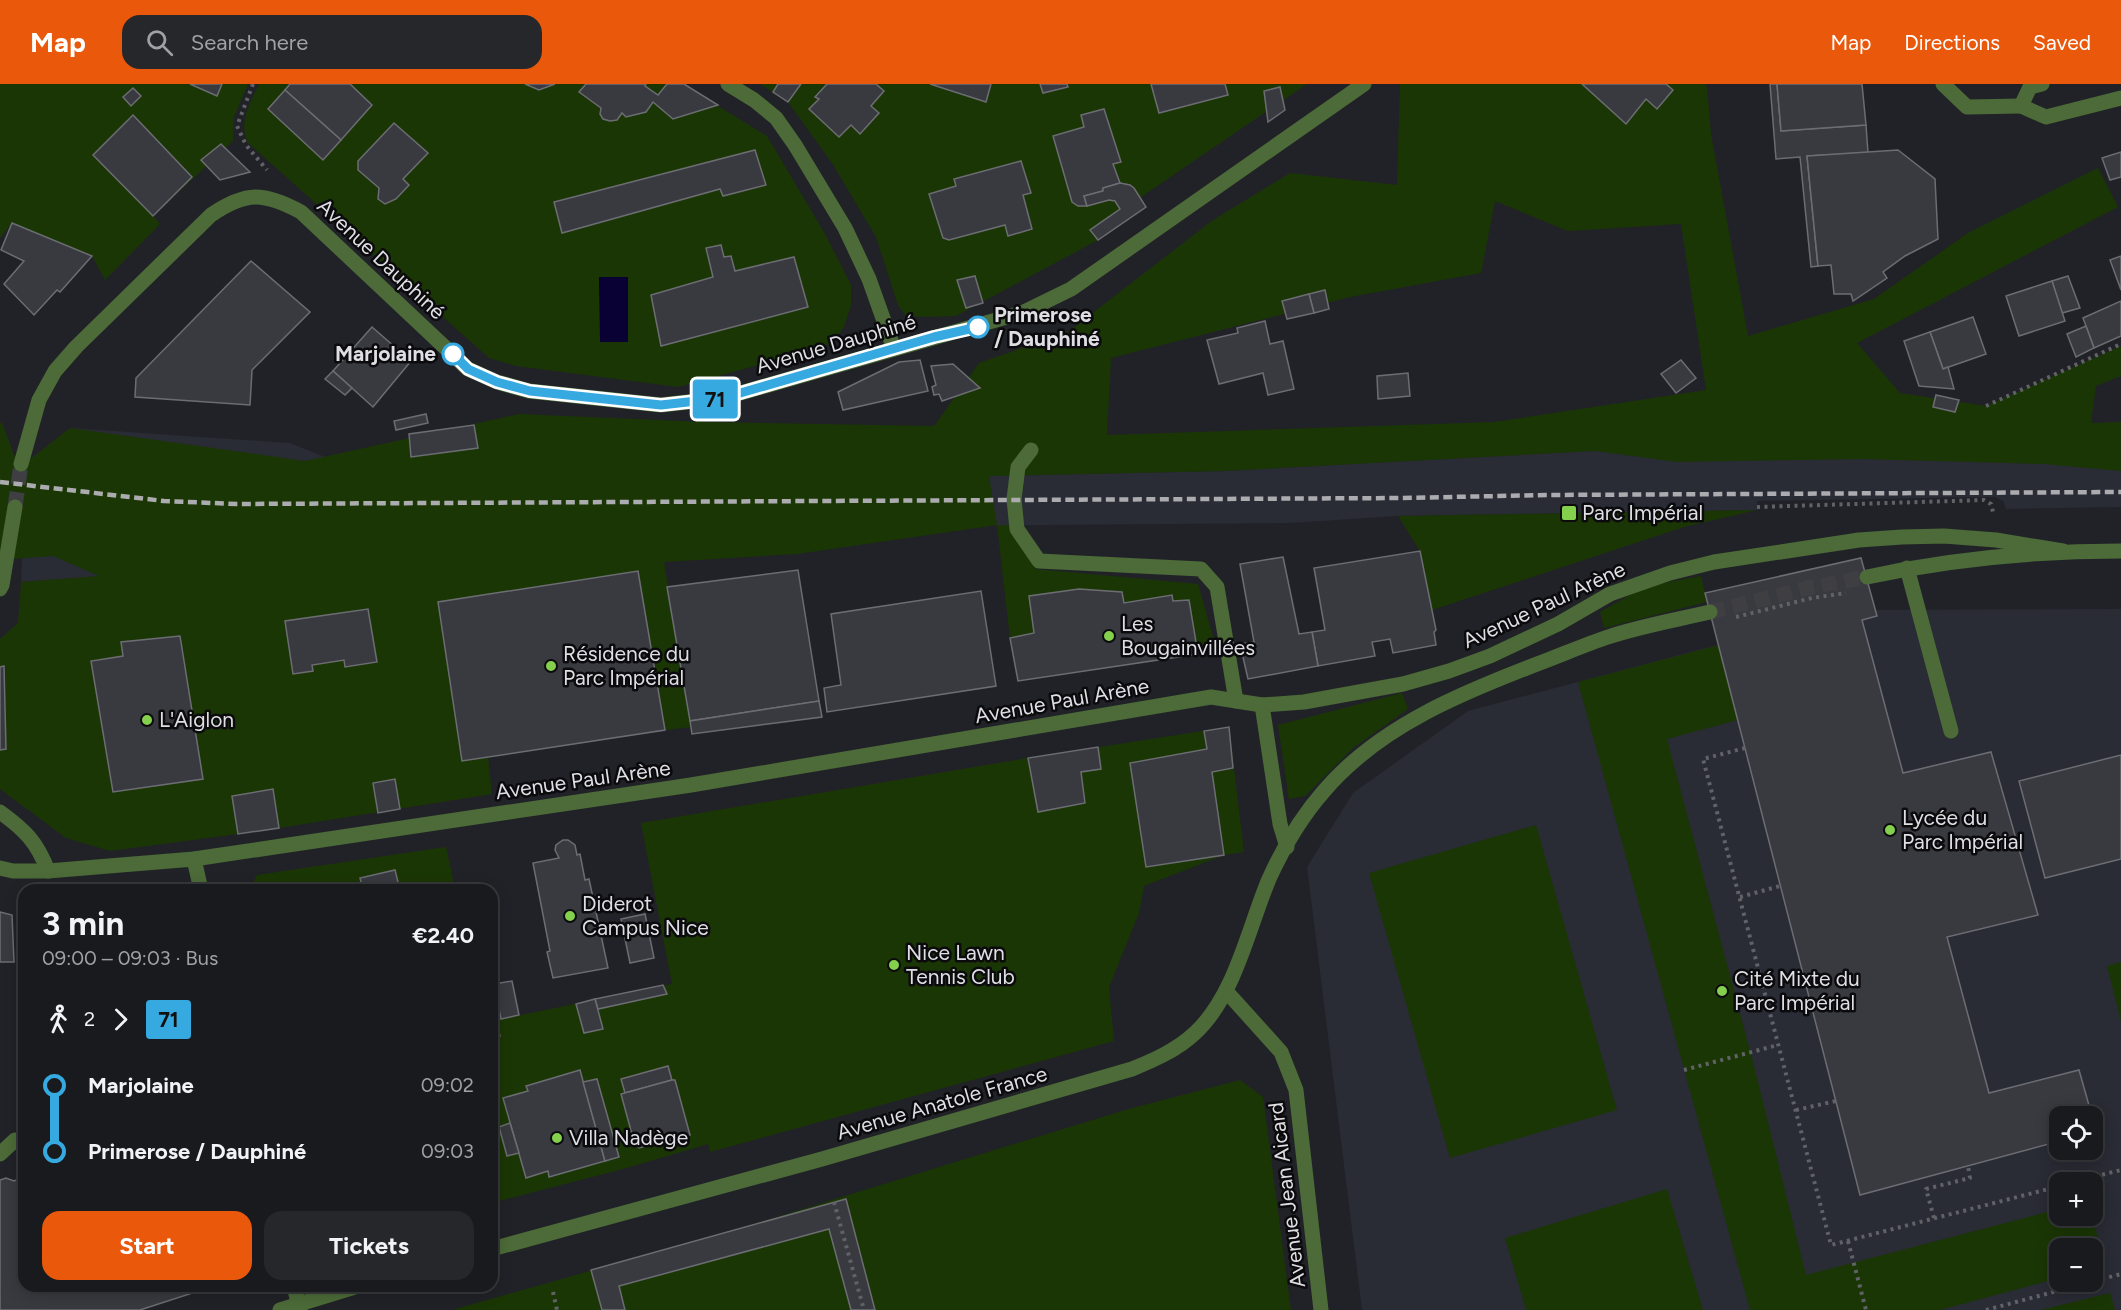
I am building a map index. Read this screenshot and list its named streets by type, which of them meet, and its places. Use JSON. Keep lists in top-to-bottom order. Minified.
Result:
{"streets":{"street":["Avenue Dauphiné","Avenue Paul Arène","Avenue Anatole France","Avenue Jean Aicard"]},"crossings":[["Avenue Anatole France","Avenue Jean Aicard"]],"places":{"other":["Primerose / Dauphiné","Marjolaine","Les Bougainvillées","Résidence du Parc Impérial","L'Aiglon","Lycée du Parc Impérial","Diderot Campus Nice","Nice Lawn Tennis Club","Cité Mixte du Parc Impérial","Villa Nadège"],"transit":["Parc Impérial"]},"lines":["bus line 71"],"page":{"header":"Map","search":"Search here","nav":["Map","Directions","Saved"],"on_map":"71","heading":["3 min","09:00 – 09:03 · Bus","€2.40"],"legs":["2","71"],"list":[{"name":"Marjolaine","value":"09:02"},{"name":"Primerose / Dauphiné","value":"09:03"}],"map_buttons":["+","−"],"buttons":["Start","Tickets"]}}
